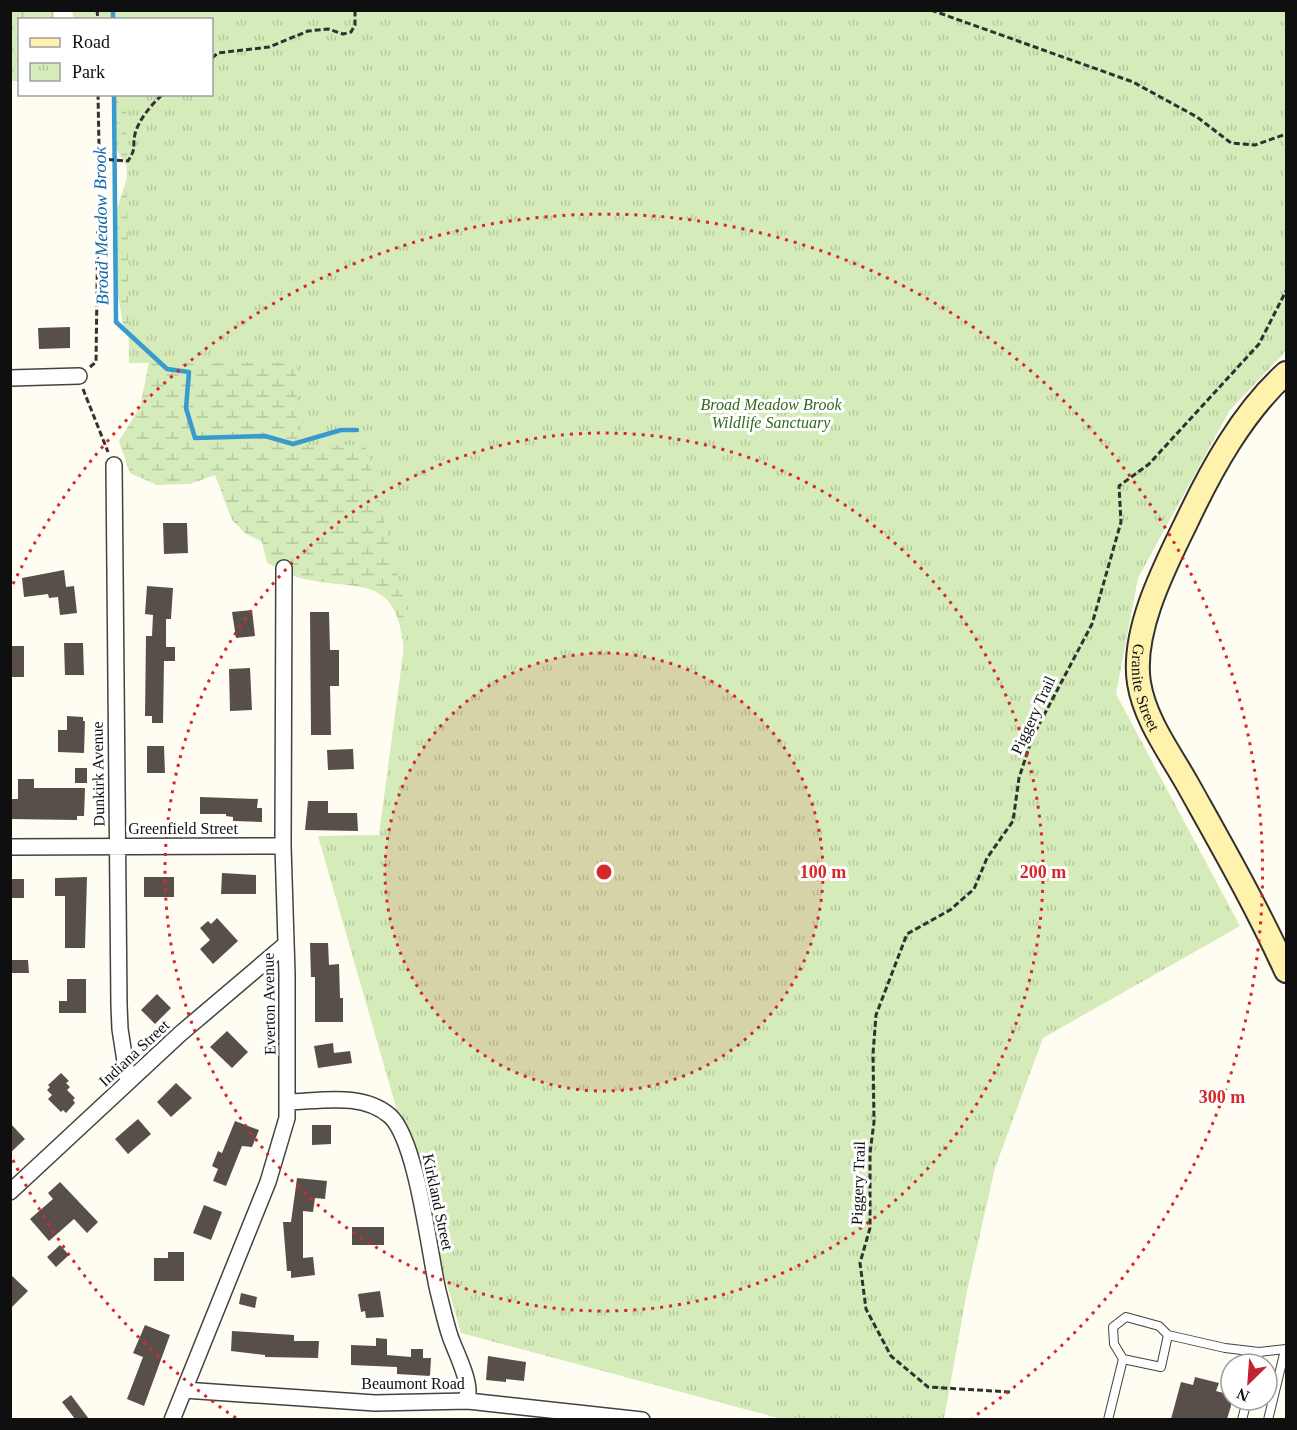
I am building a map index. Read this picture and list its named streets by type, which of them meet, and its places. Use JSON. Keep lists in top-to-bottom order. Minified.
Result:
{"streets":{"street":["Granite Street","Dunkirk Avenue","Greenfield Street","Everton Avenue","Indiana Street","Kirkland Street","Beaumont Road"],"path":["Piggery Trail"]},"crossings":[["Dunkirk Avenue","Greenfield Street"],["Dunkirk Avenue","Indiana Street"],["Greenfield Street","Everton Avenue"],["Everton Avenue","Indiana Street"],["Everton Avenue","Kirkland Street"],["Everton Avenue","Beaumont Road"],["Kirkland Street","Beaumont Road"]],"water":["Broad Meadow Brook"],"parks":["Broad Meadow Brook Wildlife Sanctuary"],"legend":["Road","Park"],"north":"bottom left","rings":["100 m","200 m","300 m"]}
